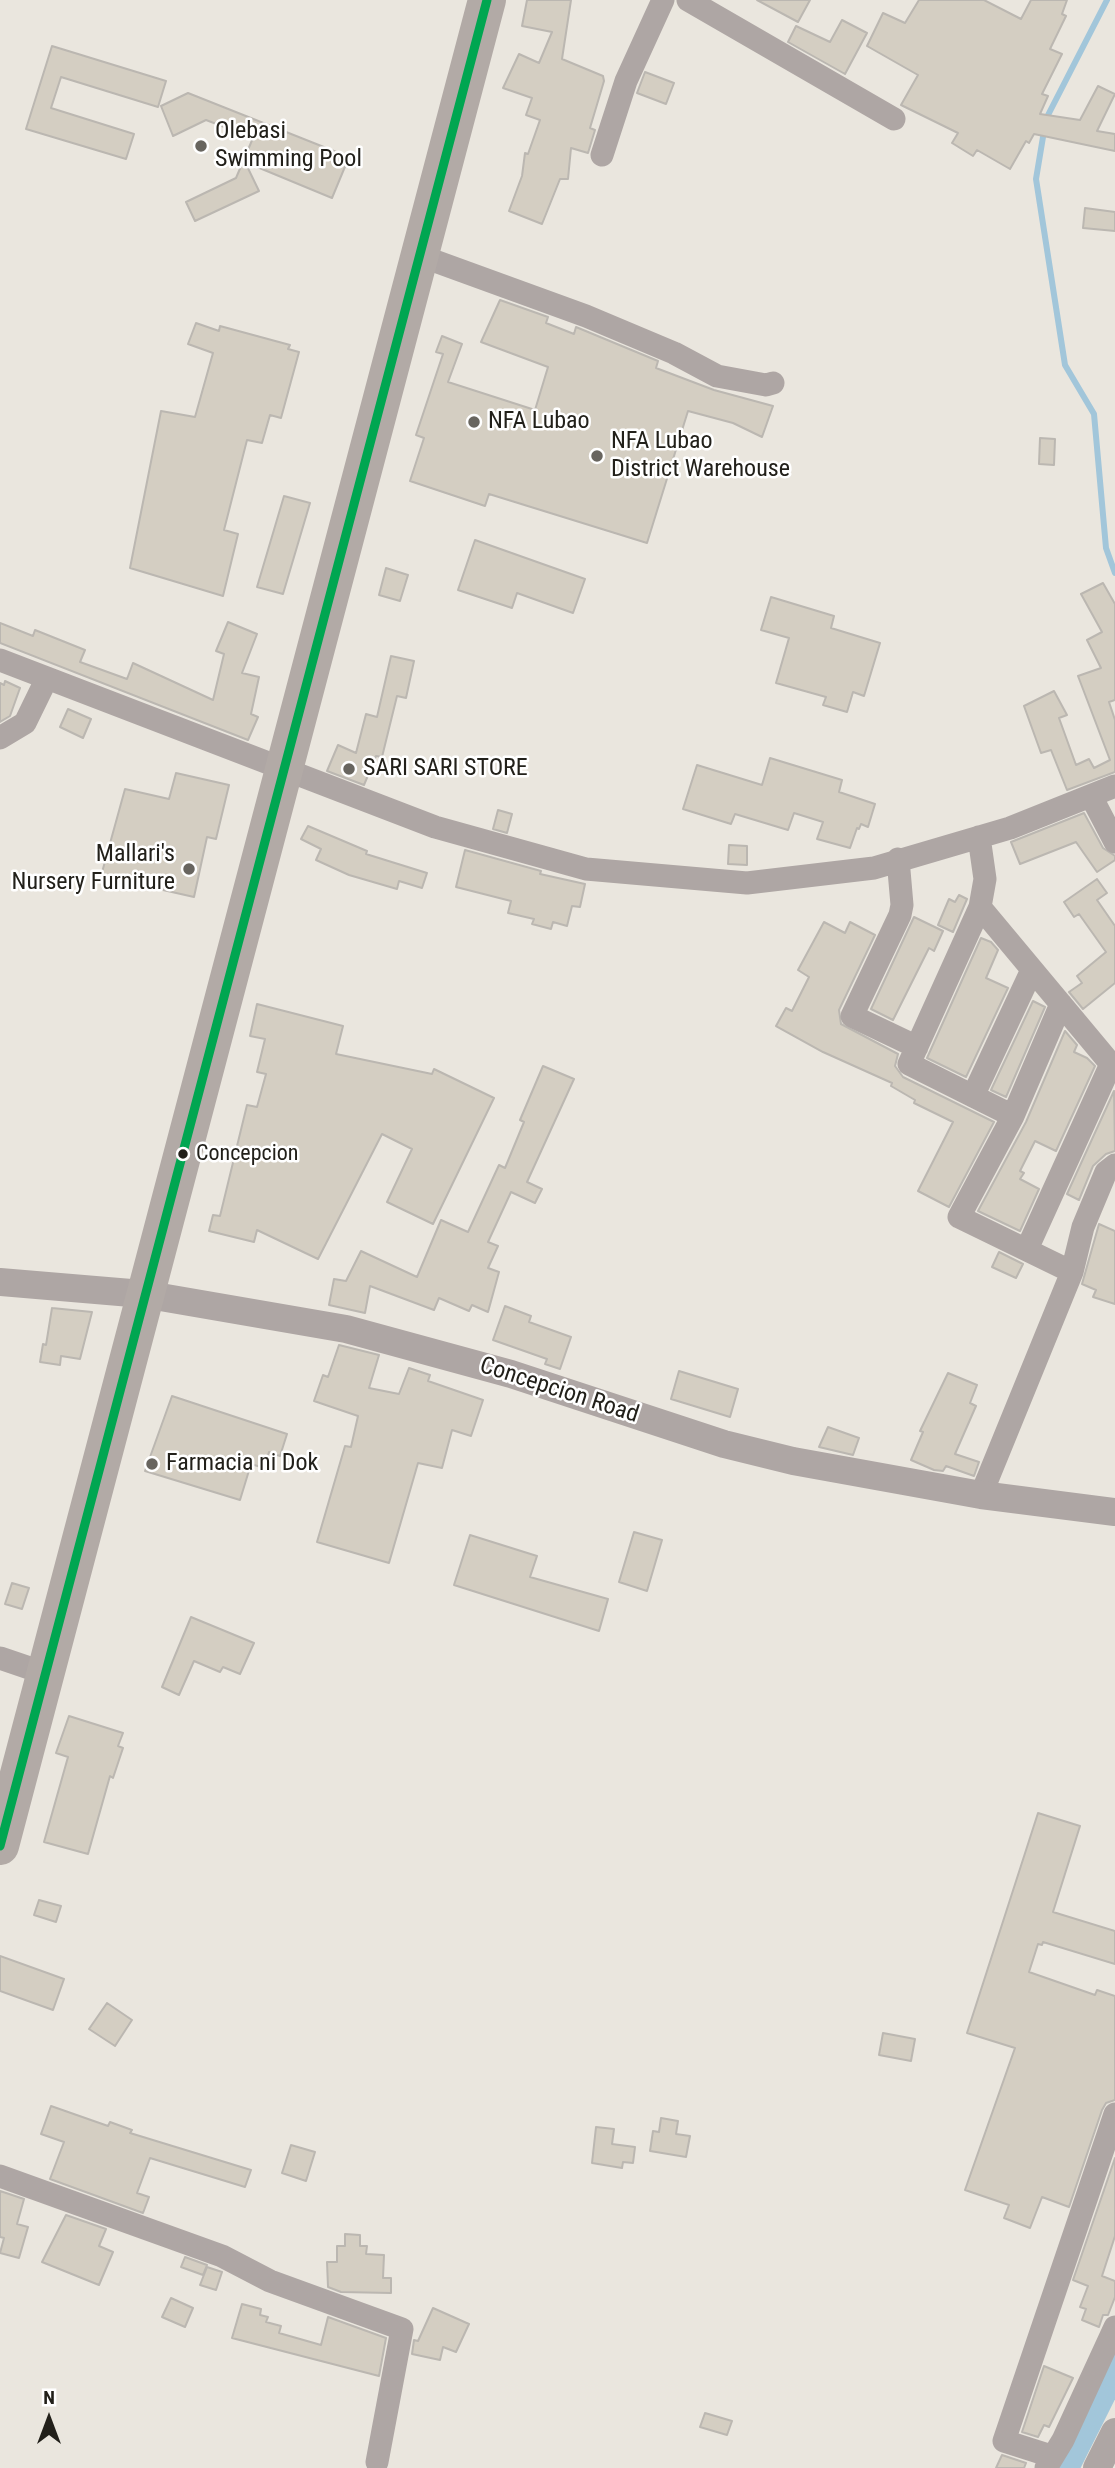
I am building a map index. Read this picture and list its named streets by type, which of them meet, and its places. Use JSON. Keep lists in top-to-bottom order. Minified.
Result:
{"streets":{"street":["Concepcion Road"]},"places":["Olebasi Swimming Pool","NFA Lubao","NFA Lubao District Warehouse","SARI SARI STORE","Mallari's Nursery Furniture","Concepcion","Farmacia ni Dok"],"north":"top"}
